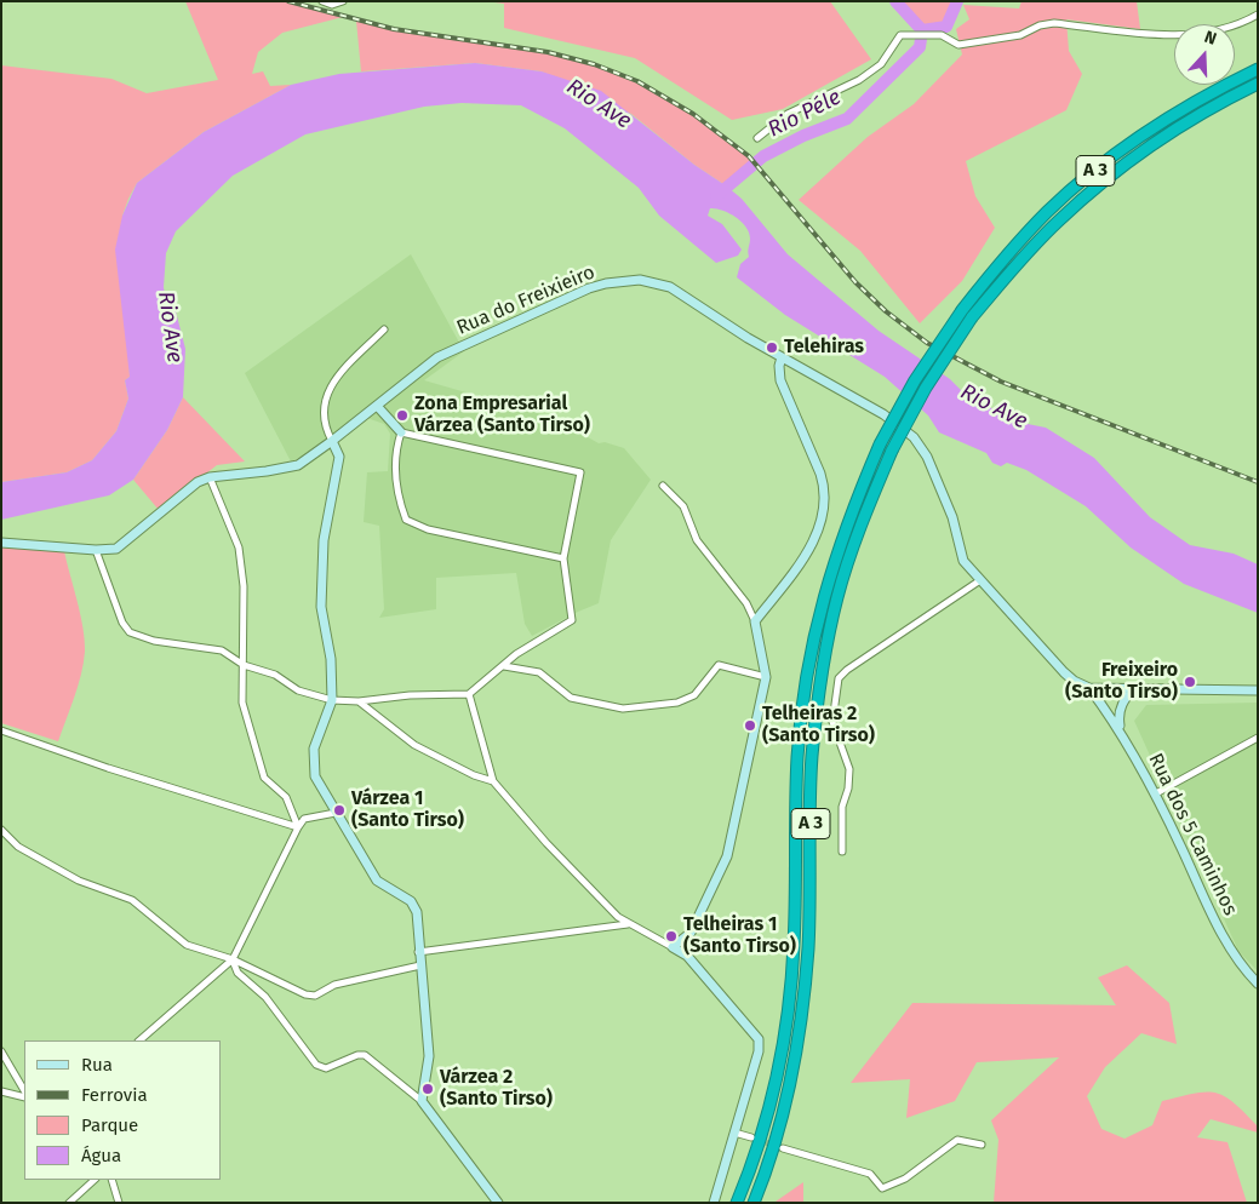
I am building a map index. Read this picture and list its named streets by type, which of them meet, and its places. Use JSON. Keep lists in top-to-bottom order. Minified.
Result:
{"streets":{"highway":["A 3"],"street":["Rua do Freixieiro","Rua dos 5 Caminhos"]},"crossings":[["Rua do Freixieiro","Rua dos 5 Caminhos"]],"water":["Rio Ave","Rio Péle"],"places":["Telehiras","Zona Empresarial Várzea (Santo Tirso)","Freixeiro (Santo Tirso)","Telheiras 2 (Santo Tirso)","Várzea 1 (Santo Tirso)","Telheiras 1 (Santo Tirso)","Várzea 2 (Santo Tirso)"],"legend":["Rua","Ferrovia","Parque","Água"],"north":"top"}
